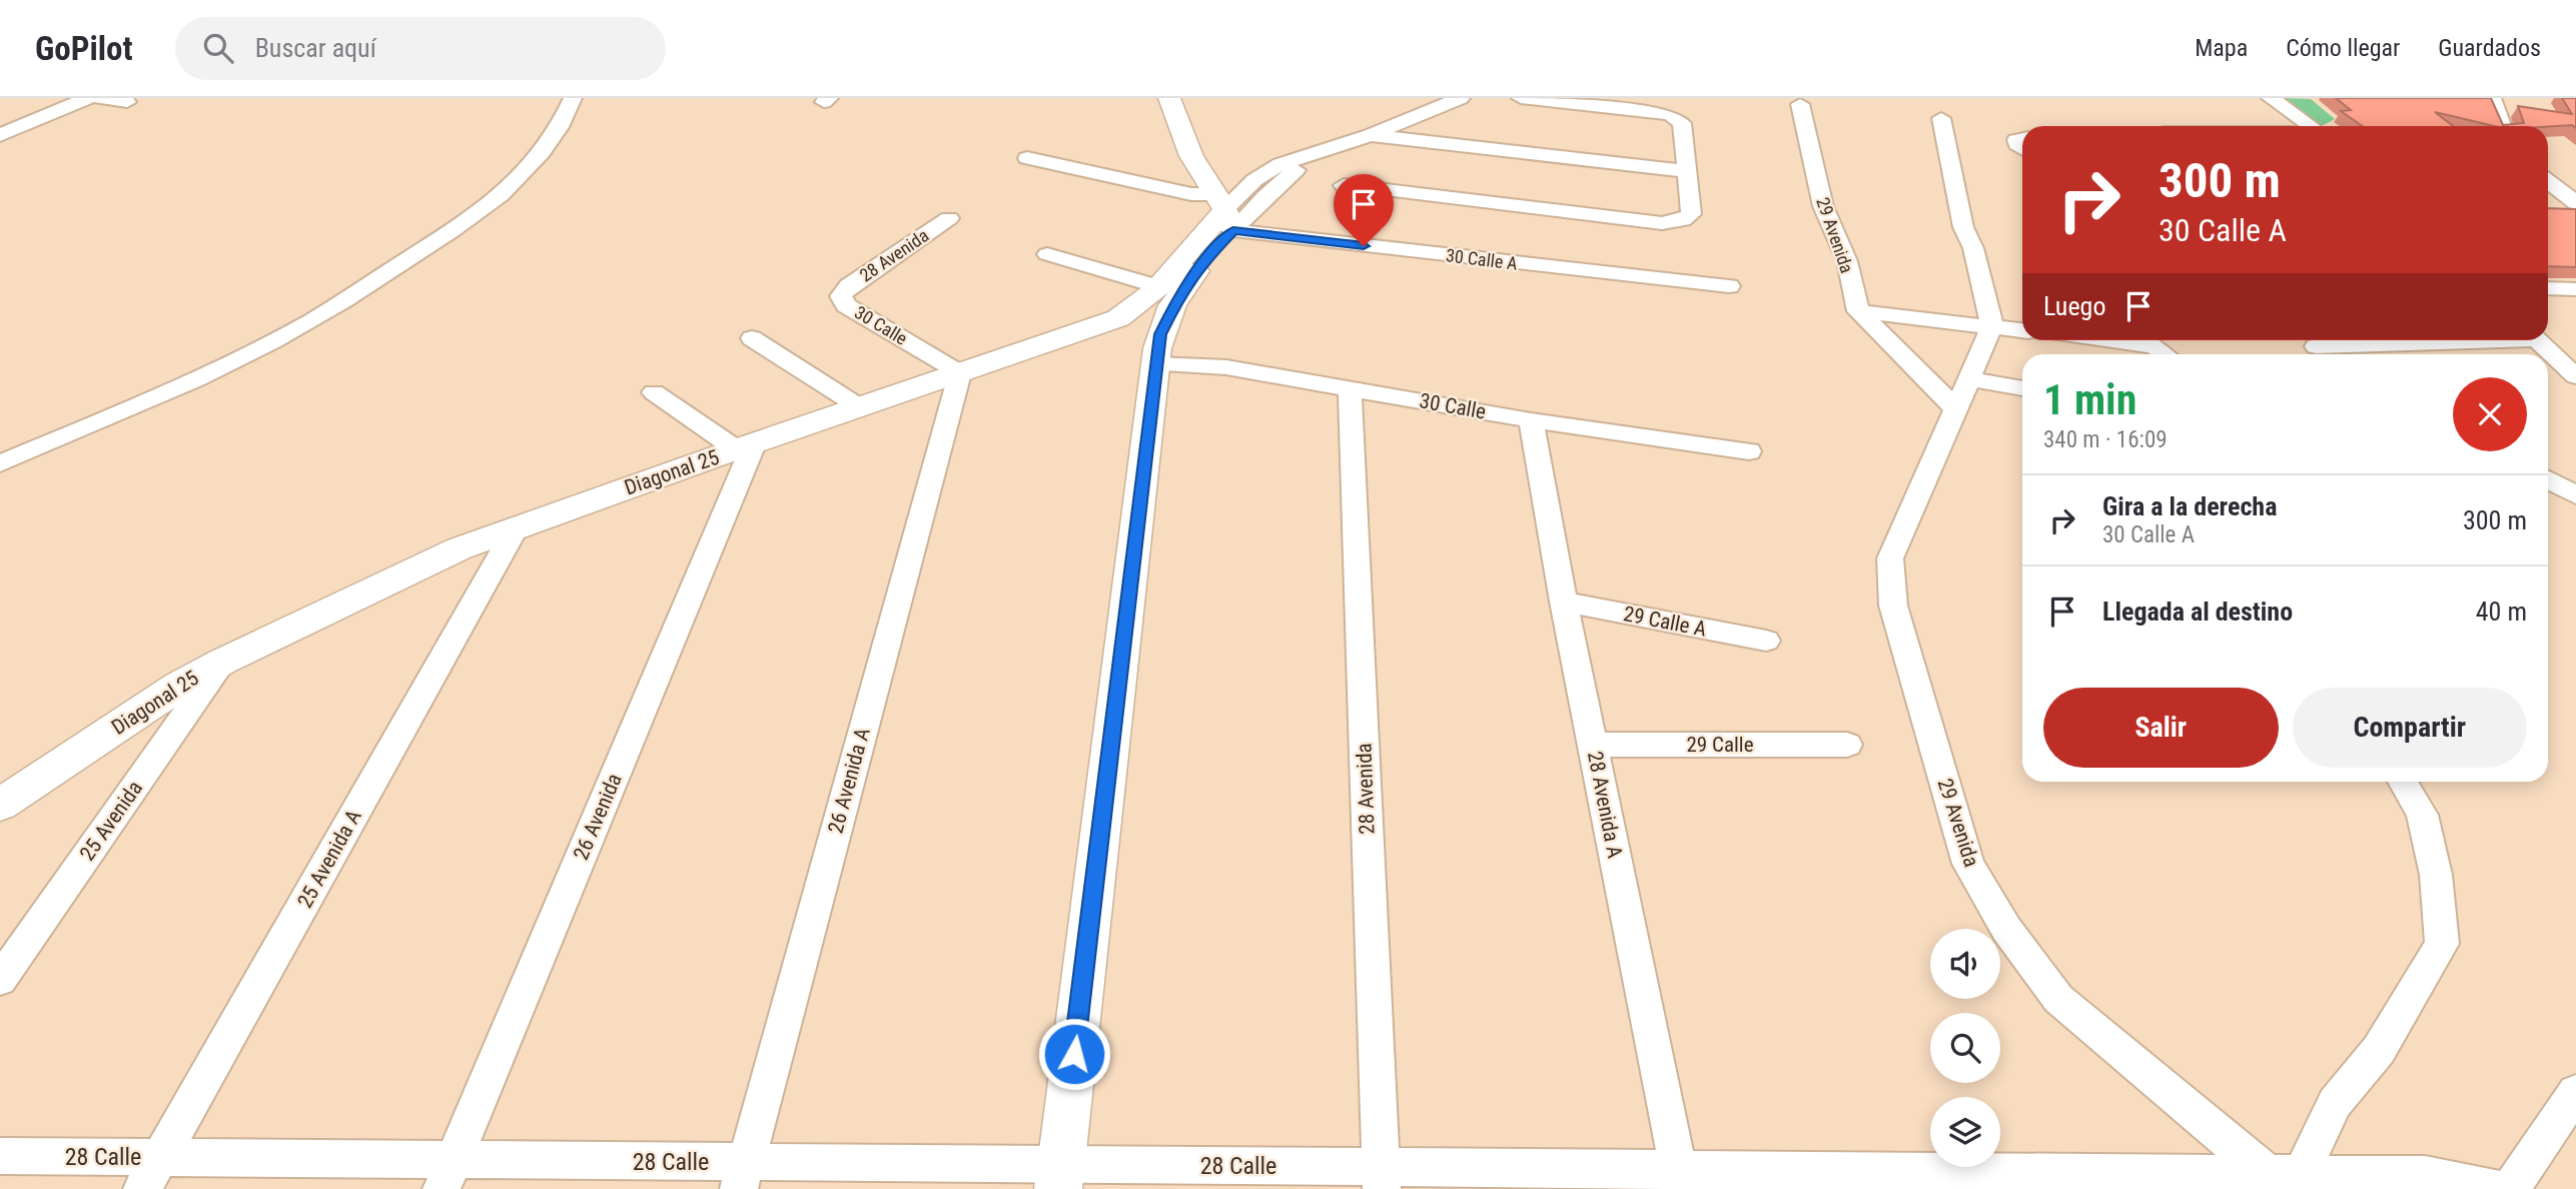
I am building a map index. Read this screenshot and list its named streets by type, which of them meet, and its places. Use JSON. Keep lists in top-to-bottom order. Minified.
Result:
{"streets":{"main road":["Diagonal 25"],"street":["29 Avenida","28 Avenida","30 Calle A","30 Calle","29 Calle A","29 Calle","26 Avenida A","28 Avenida A","26 Avenida","25 Avenida","25 Avenida A","28 Calle"]},"crossings":[["29 Avenida","28 Calle"],["28 Avenida","30 Calle"],["28 Avenida","28 Calle"],["30 Calle","Diagonal 25"],["30 Calle","26 Avenida A"],["30 Calle","28 Avenida A"],["Diagonal 25","26 Avenida A"],["Diagonal 25","26 Avenida"],["Diagonal 25","25 Avenida"],["Diagonal 25","25 Avenida A"],["29 Calle A","28 Avenida A"],["29 Calle","28 Avenida A"],["26 Avenida A","28 Calle"],["28 Avenida A","28 Calle"],["26 Avenida","28 Calle"],["25 Avenida A","28 Calle"]],"page":{"header":"GoPilot","search":"Buscar aquí","nav":["Mapa","Cómo llegar","Guardados"],"turn":["300 m","30 Calle A"],"then":"Luego","heading":["1 min","340 m · 16:09"],"list":[{"name":"Gira a la derecha","note":"30 Calle A","value":"300 m"},{"name":"Llegada al destino","value":"40 m"}],"buttons":["Salir","Compartir"]}}
